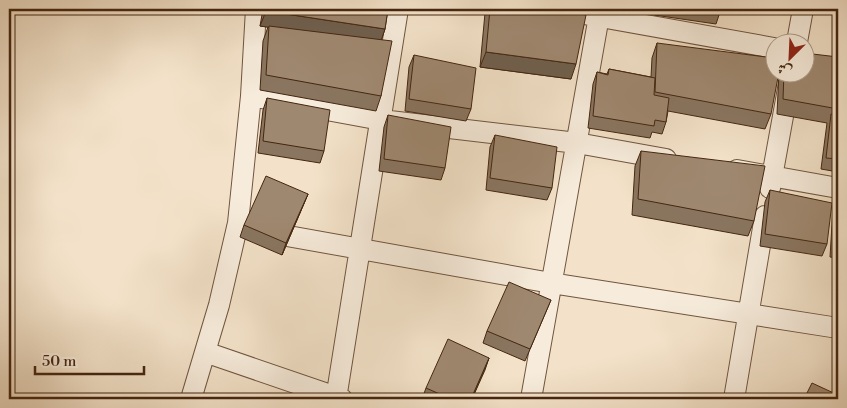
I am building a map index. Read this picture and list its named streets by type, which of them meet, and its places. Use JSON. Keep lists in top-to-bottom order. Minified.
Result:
{"scale_bar":"50 m","north":"bottom left"}
